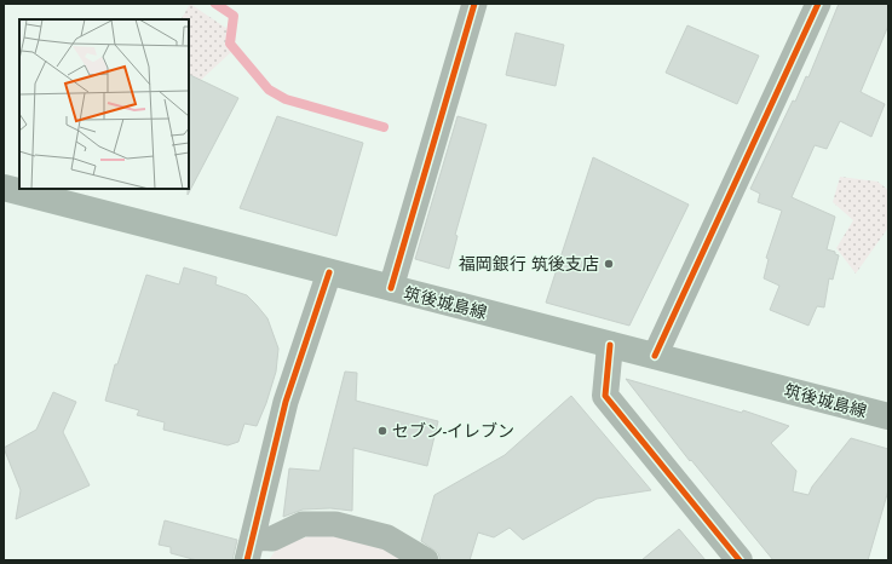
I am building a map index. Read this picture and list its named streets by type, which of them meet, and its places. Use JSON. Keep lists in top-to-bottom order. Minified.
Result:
{"streets":{"main road":["筑後城島線"]},"places":["福岡銀行 筑後支店","セブン-イレブン"]}
